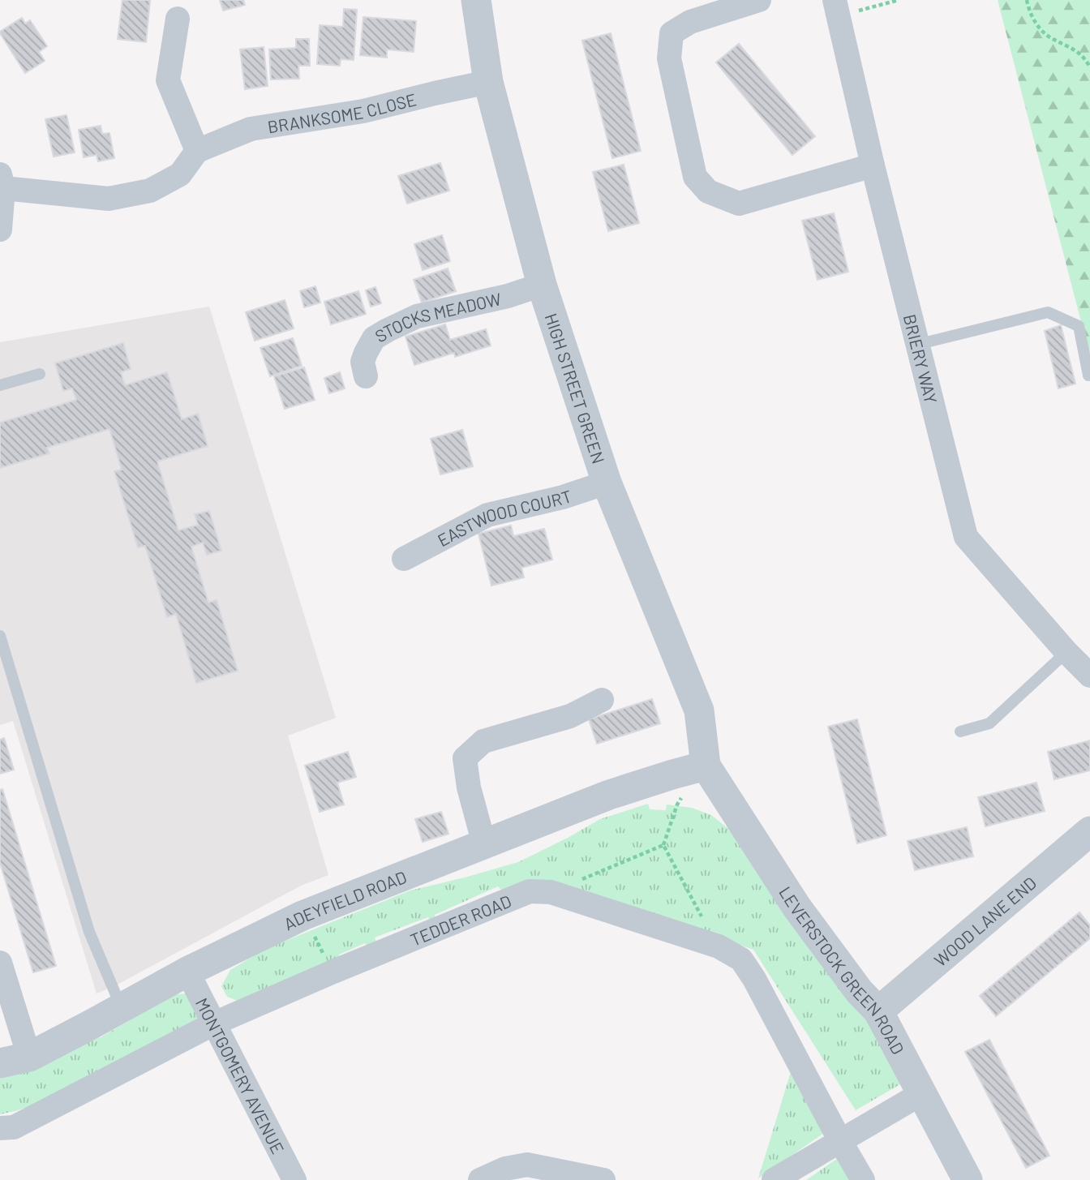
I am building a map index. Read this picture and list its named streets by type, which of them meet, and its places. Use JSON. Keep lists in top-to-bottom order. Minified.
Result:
{"streets":{"street":["BRANKSOME CLOSE","STOCKS MEADOW","BRIERY WAY","HIGH STREET GREEN","EASTWOOD COURT","ADEYFIELD ROAD","TEDDER ROAD","WOOD LANE END","LEVERSTOCK GREEN ROAD","MONTGOMERY AVENUE"]},"crossings":[["BRANKSOME CLOSE","HIGH STREET GREEN"],["STOCKS MEADOW","HIGH STREET GREEN"],["HIGH STREET GREEN","EASTWOOD COURT"],["HIGH STREET GREEN","ADEYFIELD ROAD"],["HIGH STREET GREEN","LEVERSTOCK GREEN ROAD"],["ADEYFIELD ROAD","LEVERSTOCK GREEN ROAD"],["ADEYFIELD ROAD","MONTGOMERY AVENUE"],["TEDDER ROAD","MONTGOMERY AVENUE"],["WOOD LANE END","LEVERSTOCK GREEN ROAD"]]}
